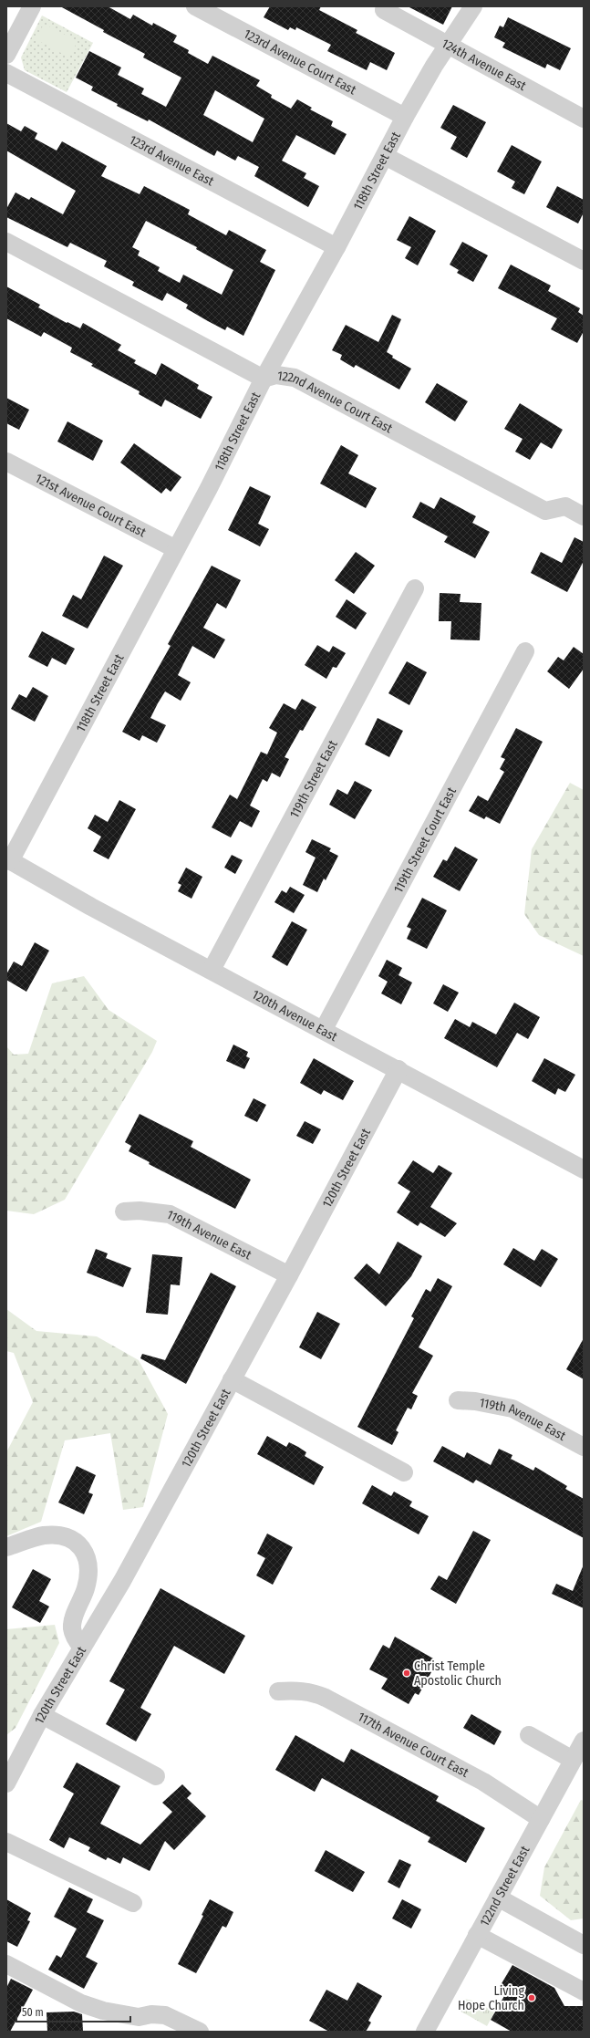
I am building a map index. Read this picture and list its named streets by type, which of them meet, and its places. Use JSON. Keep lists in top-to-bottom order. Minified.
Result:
{"streets":{"street":["123rd Avenue Court East","124th Avenue East","123rd Avenue East","118th Street East","122nd Avenue Court East","121st Avenue Court East","119th Street East","119th Street Court East","120th Avenue East","120th Street East","119th Avenue East","117th Avenue Court East","122nd Street East"]},"crossings":[["123rd Avenue Court East","118th Street East"],["124th Avenue East","118th Street East"],["123rd Avenue East","118th Street East"],["118th Street East","122nd Avenue Court East"],["118th Street East","121st Avenue Court East"],["118th Street East","120th Avenue East"],["119th Street East","120th Avenue East"],["119th Street Court East","120th Avenue East"],["120th Avenue East","120th Street East"],["120th Street East","119th Avenue East"],["117th Avenue Court East","122nd Street East"]],"places":["Christ Temple Apostolic Church","Living Hope Church"],"scale_bar":"50 m"}
